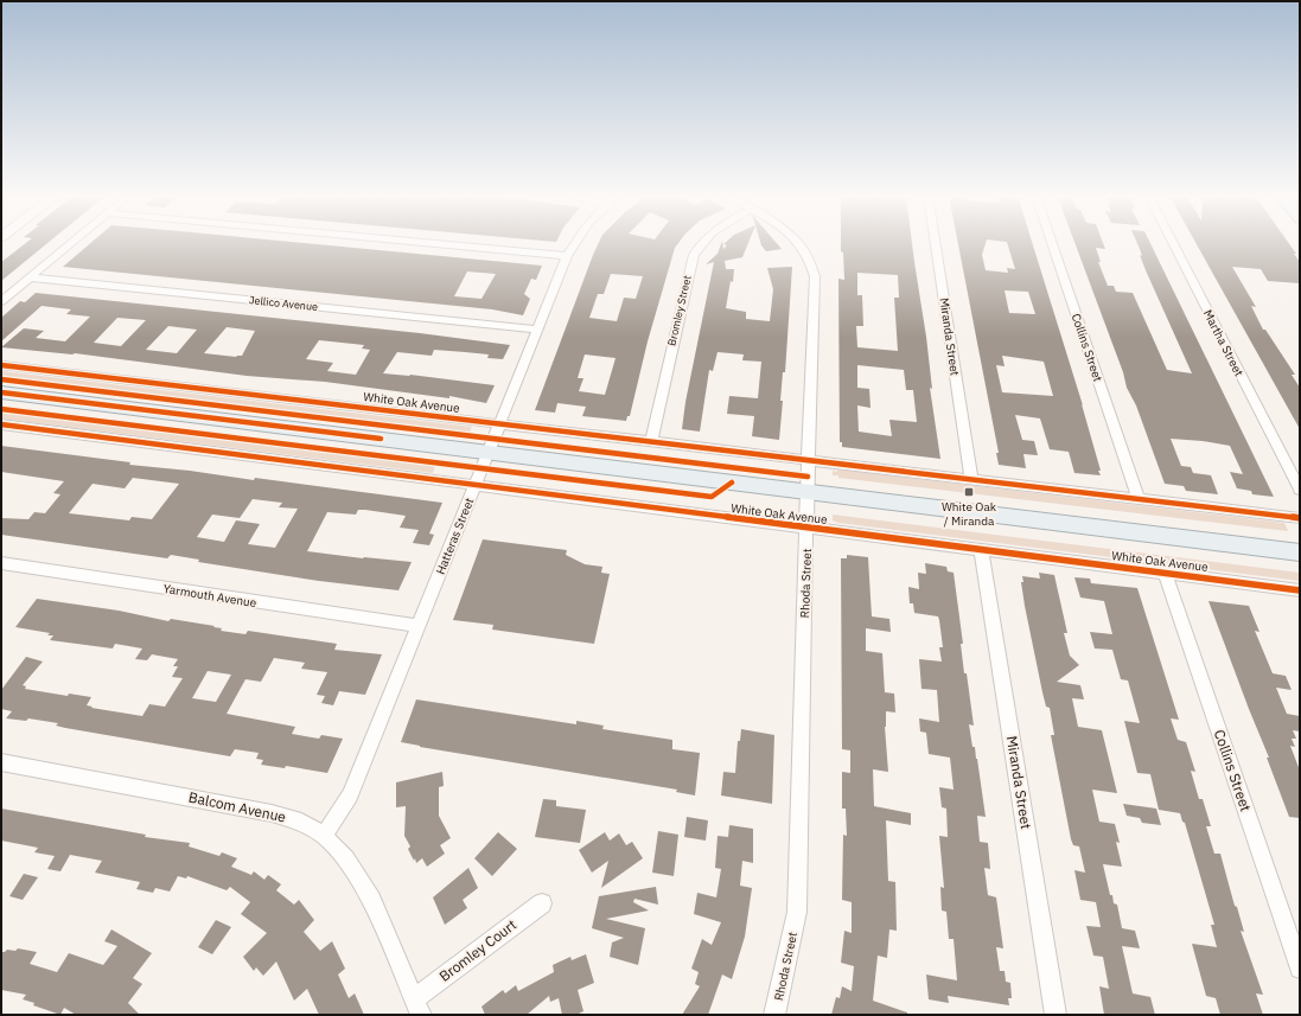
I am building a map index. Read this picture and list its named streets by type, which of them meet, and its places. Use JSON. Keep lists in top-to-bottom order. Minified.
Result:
{"streets":{"main road":["White Oak Avenue"],"street":["Jellico Avenue","Bromley Street","Miranda Street","Martha Street","Collins Street","Hatteras Street","Rhoda Street","Yarmouth Avenue","Balcom Avenue","Bromley Court"]},"crossings":[["Jellico Avenue","Hatteras Street"],["Bromley Street","White Oak Avenue"],["Miranda Street","White Oak Avenue"],["Collins Street","White Oak Avenue"],["White Oak Avenue","Hatteras Street"],["White Oak Avenue","Rhoda Street"],["Hatteras Street","Yarmouth Avenue"],["Hatteras Street","Balcom Avenue"],["Balcom Avenue","Bromley Court"]],"places":{"transit":["White Oak / Miranda"]}}
